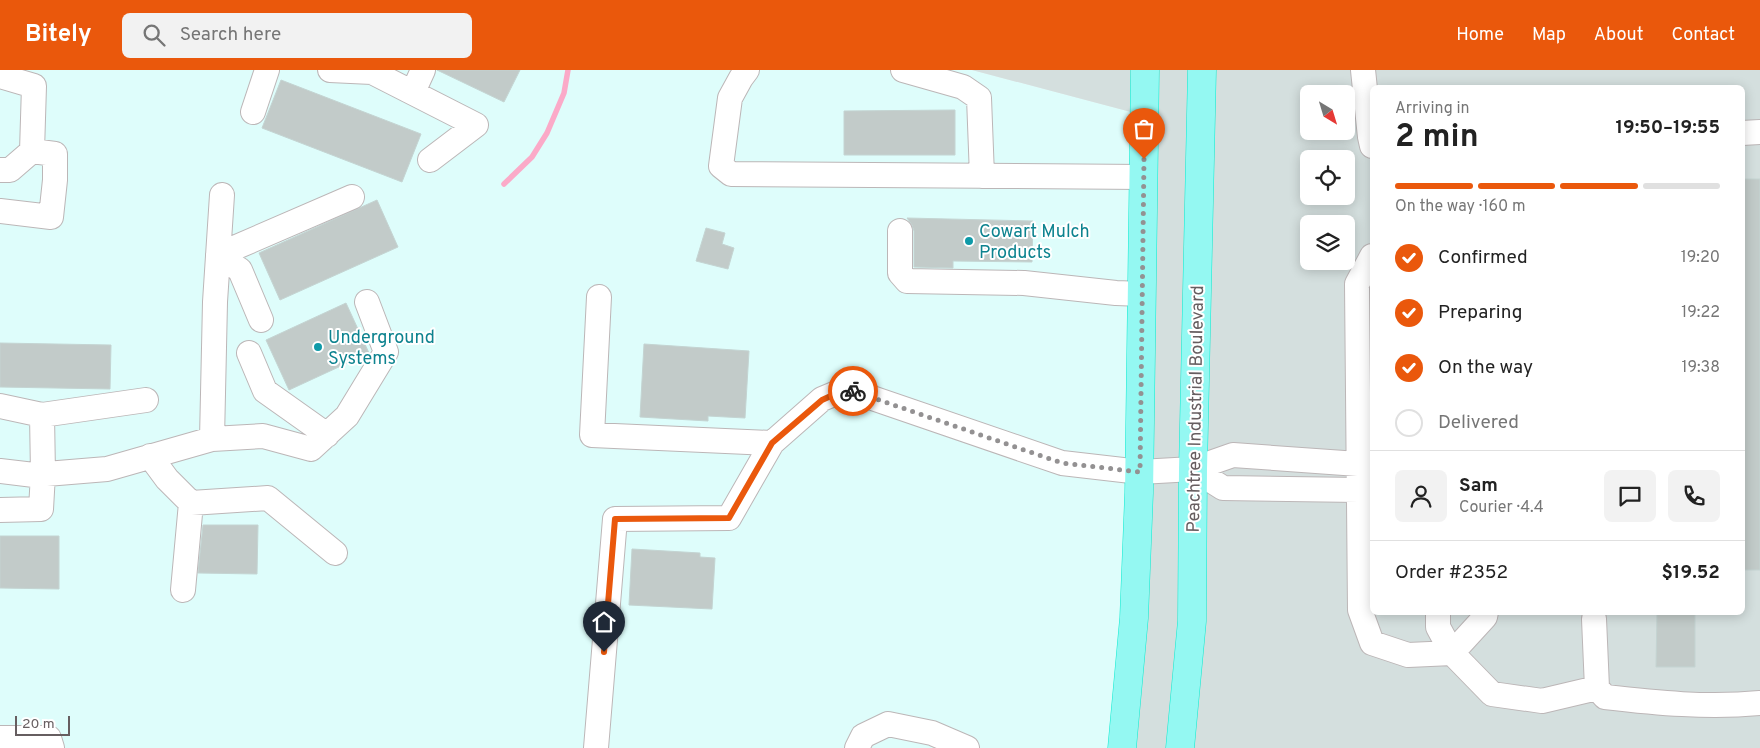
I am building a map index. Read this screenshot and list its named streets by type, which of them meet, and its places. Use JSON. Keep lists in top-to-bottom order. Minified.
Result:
{"streets":{"highway":["Peachtree Industrial Boulevard"]},"places":["Cowart Mulch Products","Underground Systems"],"scale_bar":"20 m","north":"bottom right","page":{"header":"Bitely","search":"Search here","nav":["Home","Map","About","Contact"],"heading":["2 min","Arriving in","19:50–19:55"],"panel":["Sam","Courier · 4.4","Order #2352","$19.52"],"bar":"On the way · 160 m","list":[["Confirmed","19:20"],["Preparing","19:22"],["On the way","19:38"],"Delivered"],"scale":"20 m"}}
